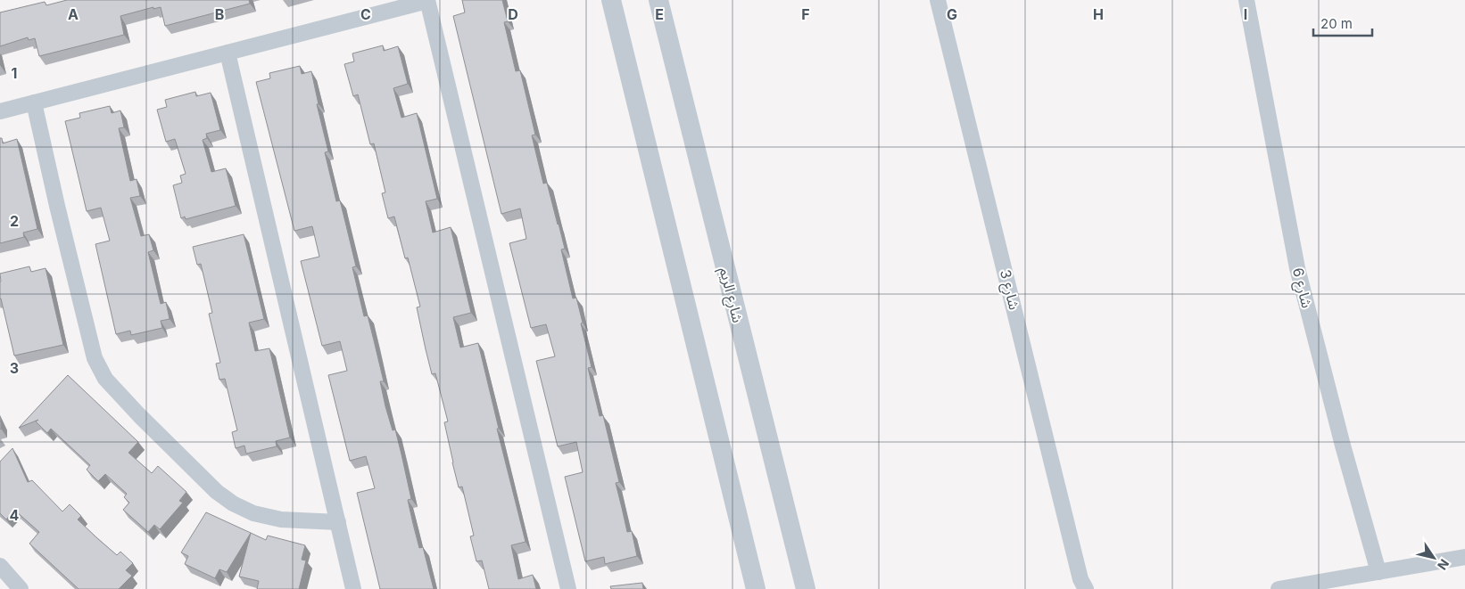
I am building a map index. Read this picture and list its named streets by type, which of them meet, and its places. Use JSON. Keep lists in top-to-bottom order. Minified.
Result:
{"streets":{"street":["شارع 6","شارع 3","شارع الريم"]},"scale_bar":"20 m","north":"bottom right","grid":{"columns":["A","B","C","D","E","F","G","H","I"],"rows":["1","2","3","4"]}}
